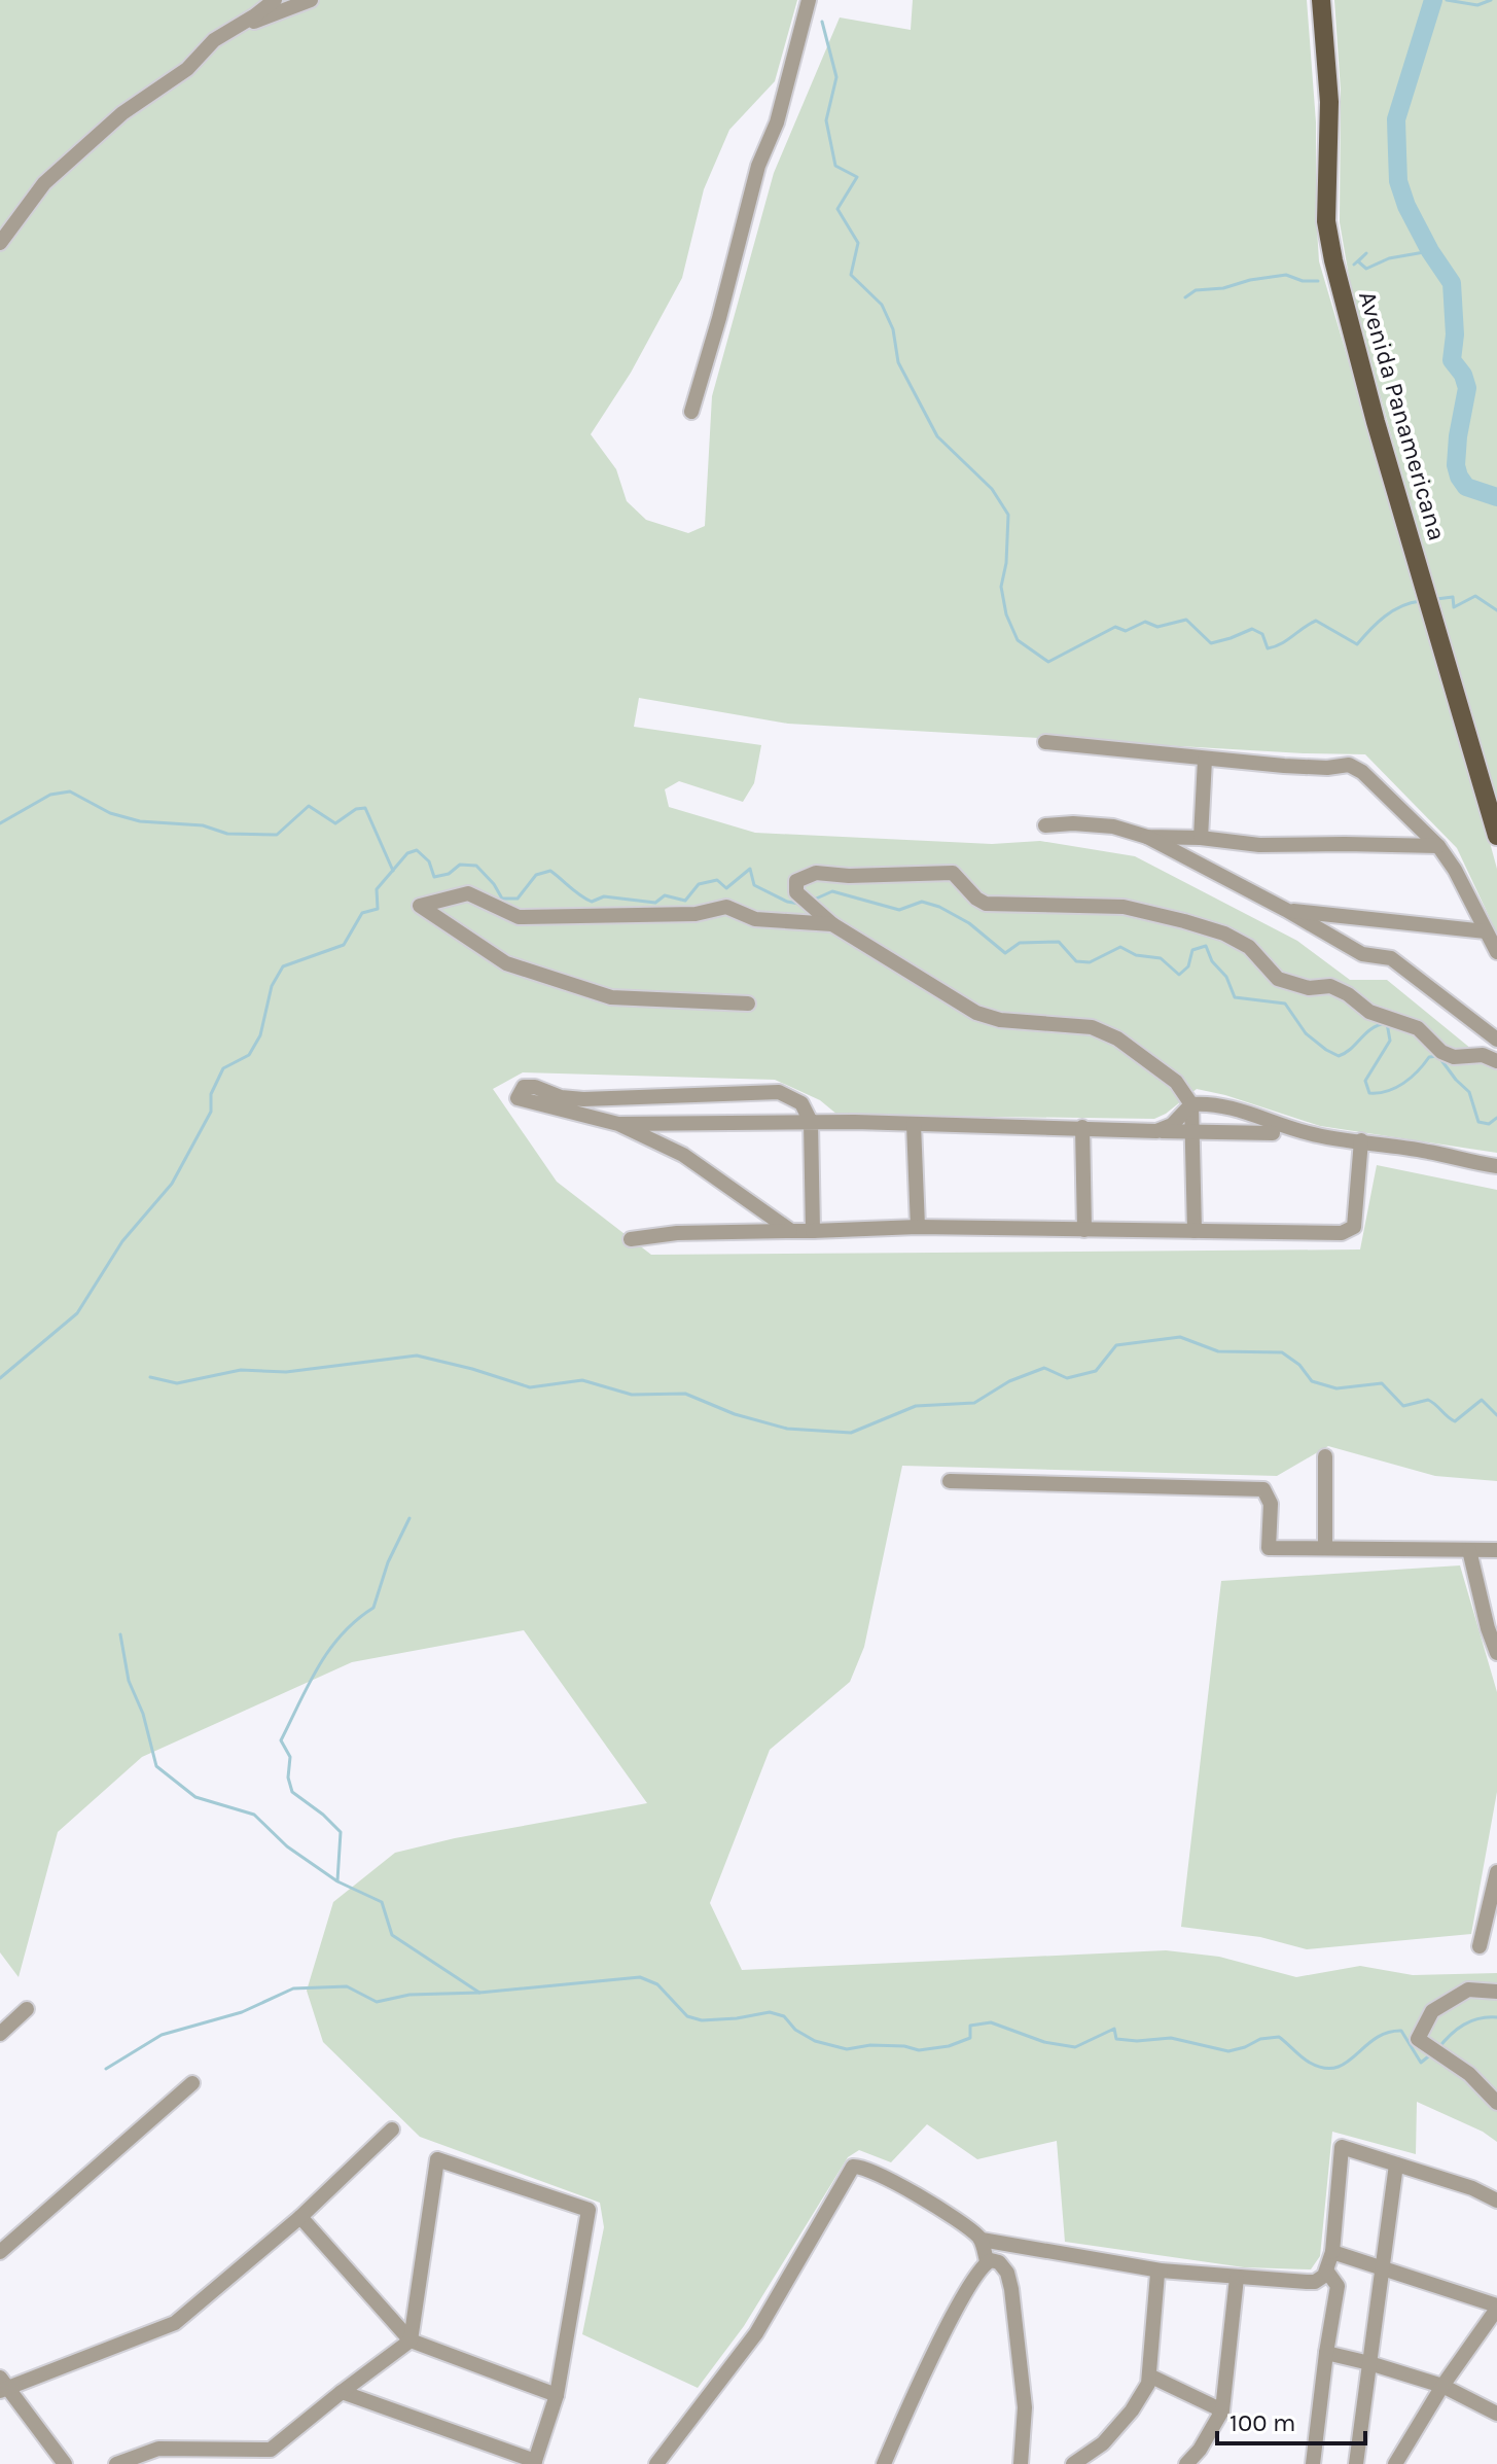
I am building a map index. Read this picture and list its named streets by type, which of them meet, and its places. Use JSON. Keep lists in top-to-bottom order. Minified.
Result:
{"streets":{"main road":["Avenida Panamericana"]},"scale_bar":"100 m"}
